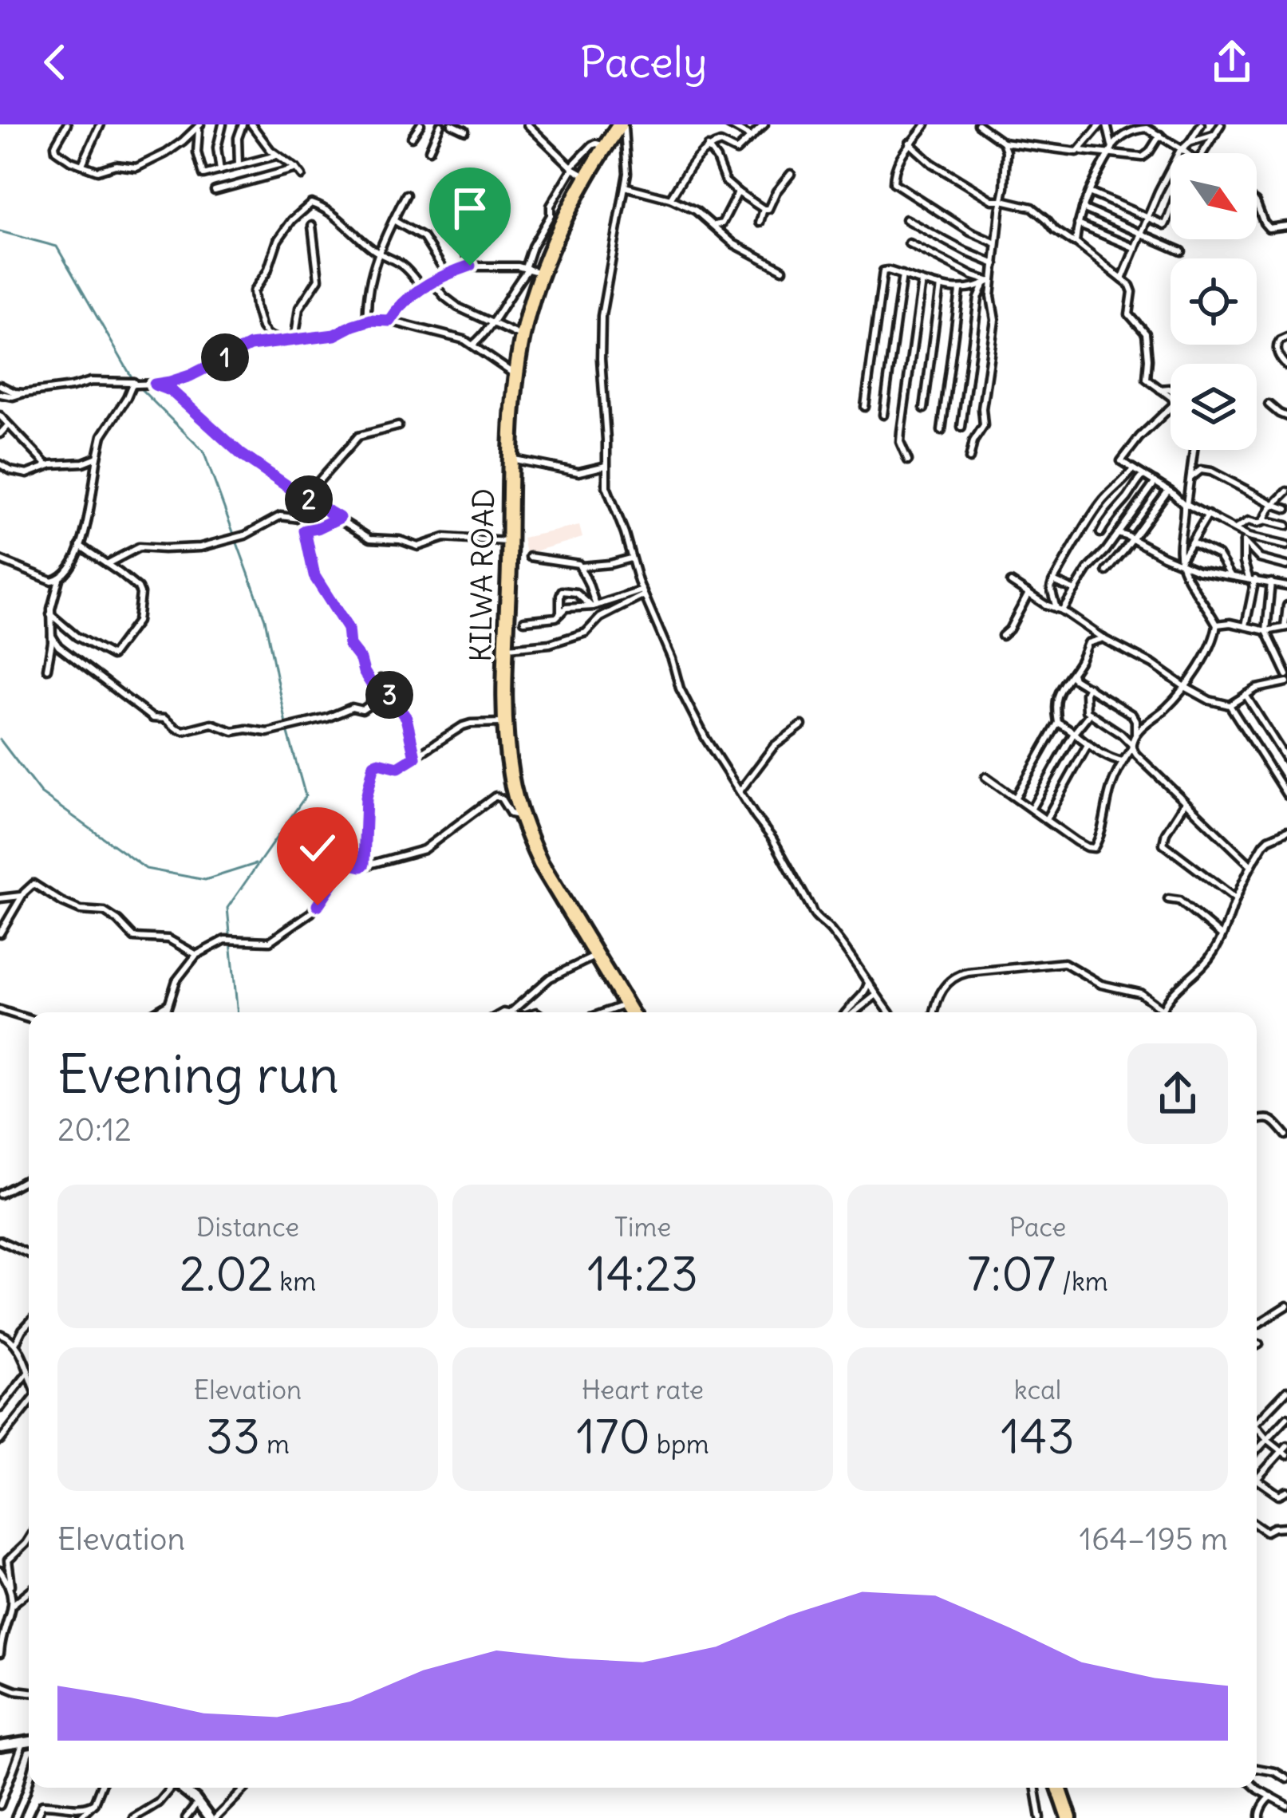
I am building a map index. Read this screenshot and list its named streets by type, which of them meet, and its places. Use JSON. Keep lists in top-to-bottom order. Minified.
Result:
{"streets":{"highway":["KILWA ROAD"]},"north":"bottom right","page":{"header":"Pacely","pins":["1","2","3"],"heading":["Evening run","20:12"],"stats":[["Distance","2.02 km"],["Time","14:23"],["Pace","7:07 /km"],["Elevation","33 m"],["Heart rate","170 bpm"],["kcal","143"]],"chart":["Elevation","164–195 m"]}}
